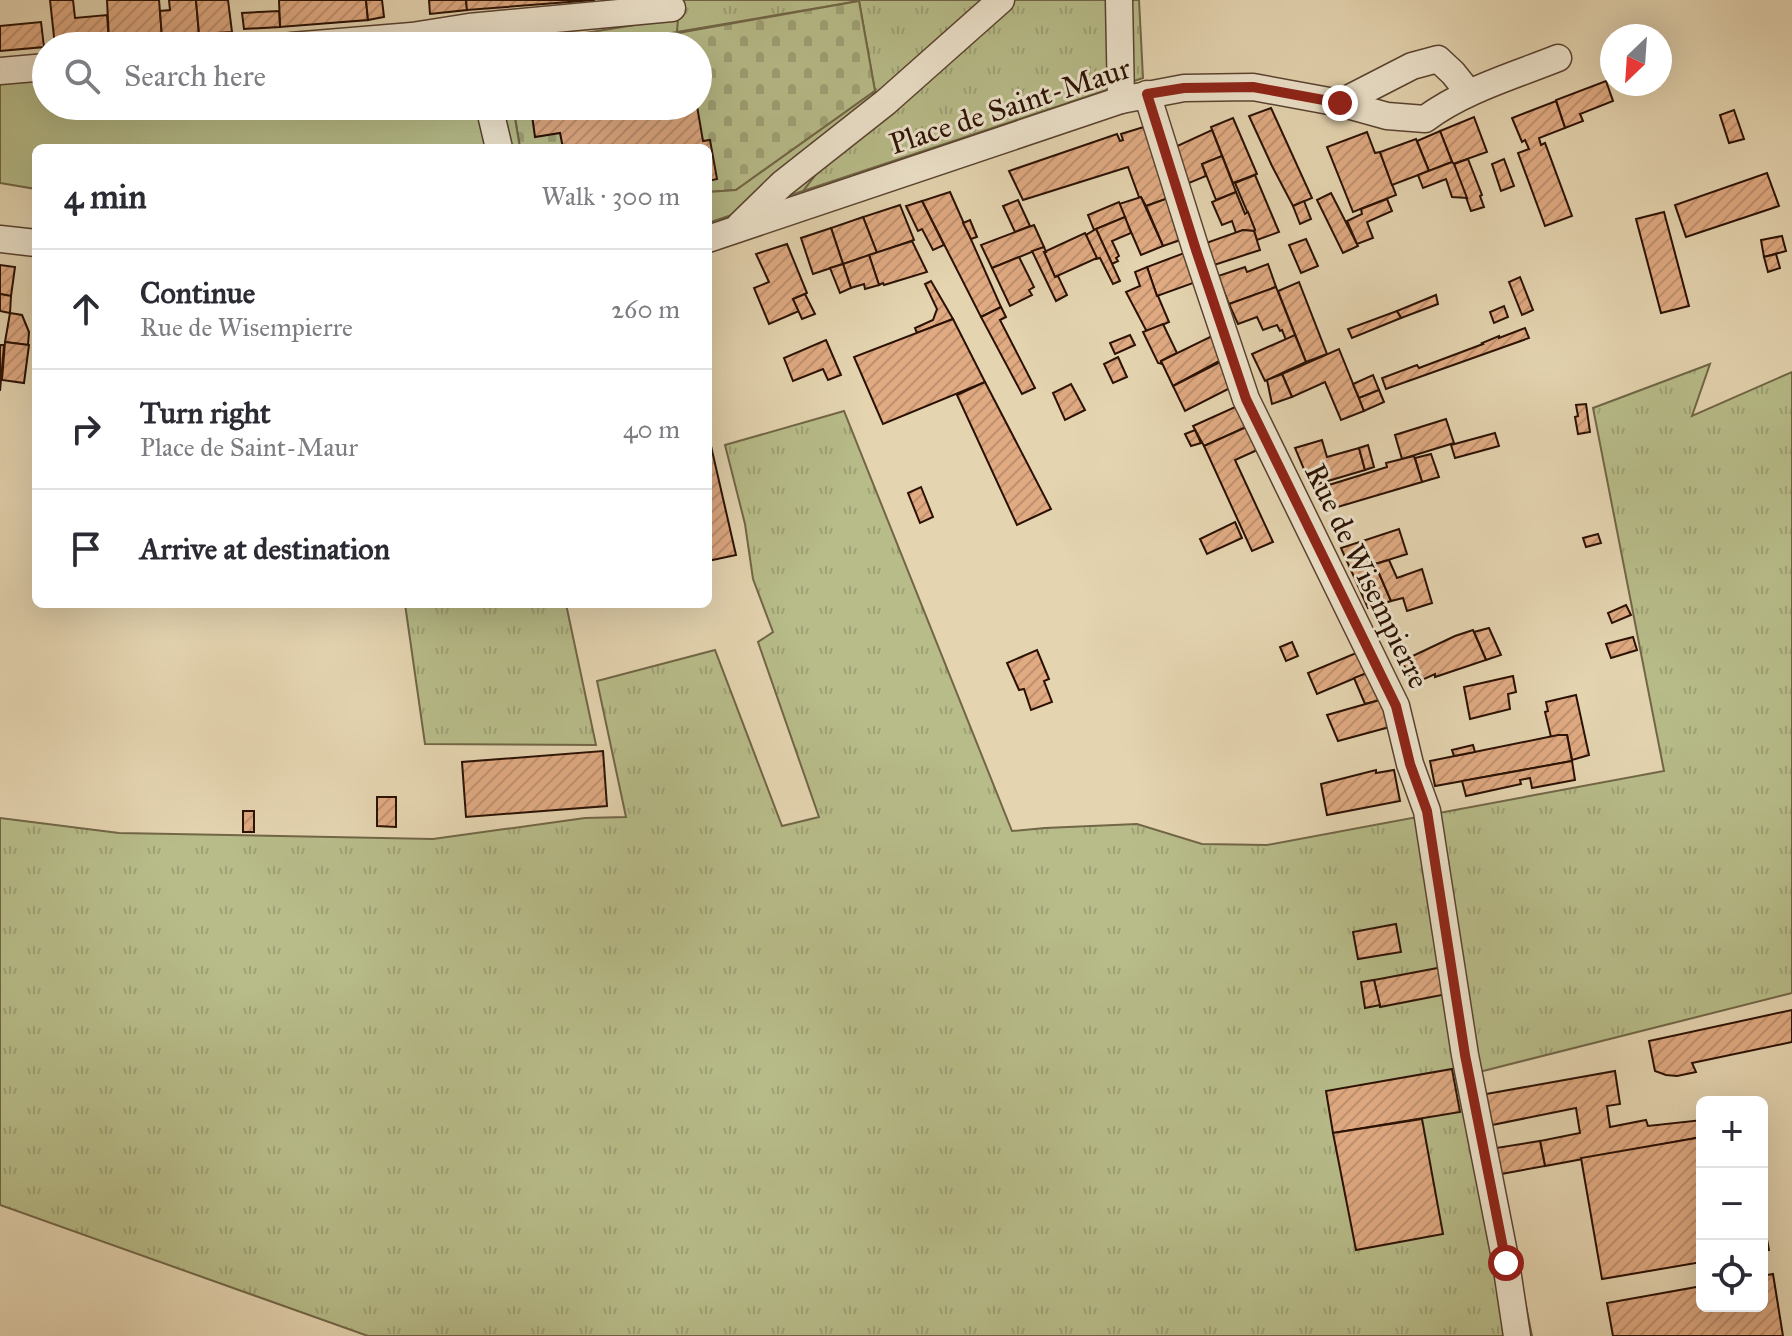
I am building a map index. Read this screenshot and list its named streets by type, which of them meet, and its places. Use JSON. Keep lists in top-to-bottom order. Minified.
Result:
{"streets":{"street":["Place de Saint-Maur","Rue de Wisempierre"]},"crossings":[["Place de Saint-Maur","Rue de Wisempierre"]],"north":"bottom left","page":{"search":"Search here","heading":["4 min","Walk · 300 m"],"list":[["Continue","Rue de Wisempierre","260 m"],["Turn right","Place de Saint-Maur","40 m"],"Arrive at destination"],"map_buttons":["+","−"]}}
